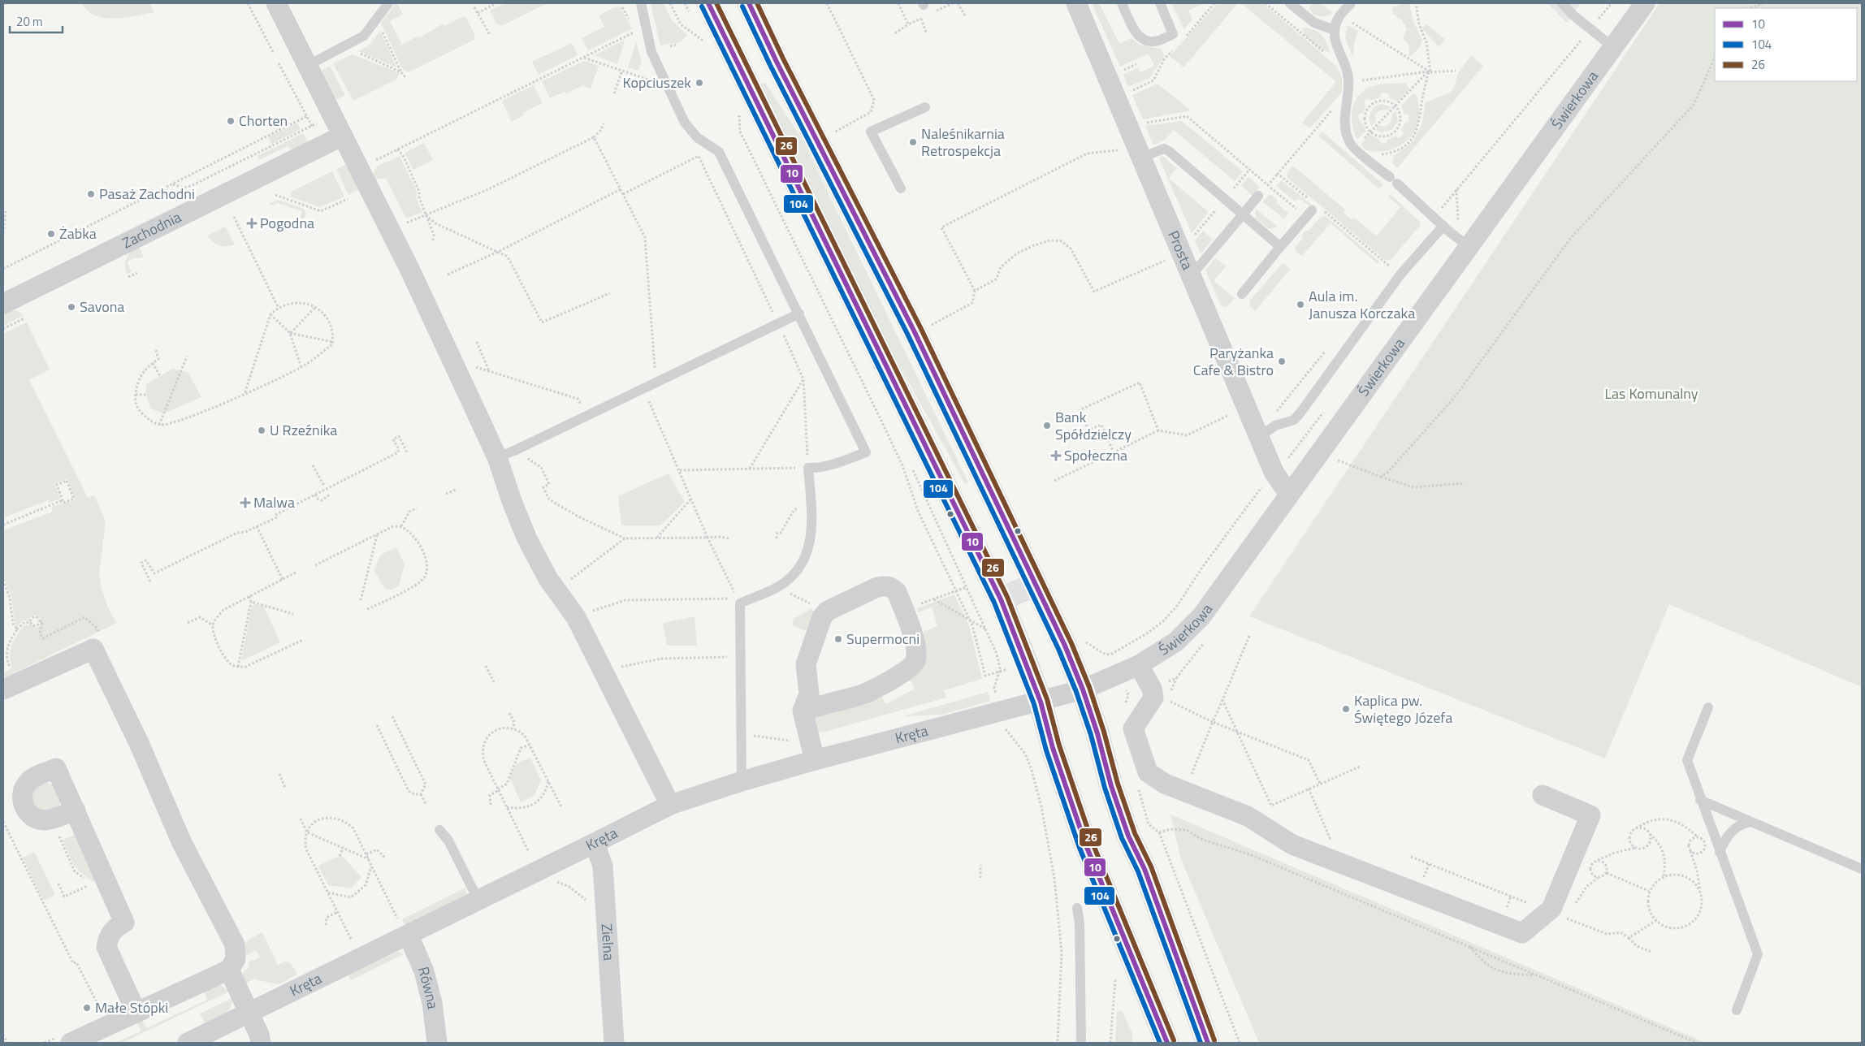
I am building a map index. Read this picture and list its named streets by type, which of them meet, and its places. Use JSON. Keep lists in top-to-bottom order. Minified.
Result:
{"streets":{"street":["Świerkowa","Zachodnia","Prosta","Kręta","Zielna","Równa"]},"crossings":[["Świerkowa","Prosta"],["Świerkowa","Kręta"],["Kręta","Zielna"],["Kręta","Równa"]],"parks":["Las Komunalny"],"places":{"other":["Kopciuszek","Chorten","Naleśnikarnia Retrospekcja","Pasaż Zachodni","Żabka","Aula im. Janusza Korczaka","Savona","Paryżanka Cafe & Bistro","Bank Spółdzielczy","U Rzeźnika","Supermocni","Kaplica pw. Świętego Józefa","Małe Stópki"],"health":["Pogodna","Społeczna","Malwa"]},"lines":["transit line 10","transit line 26","transit line 104"],"legend":["10","104","26"],"scale_bar":"20 m"}
